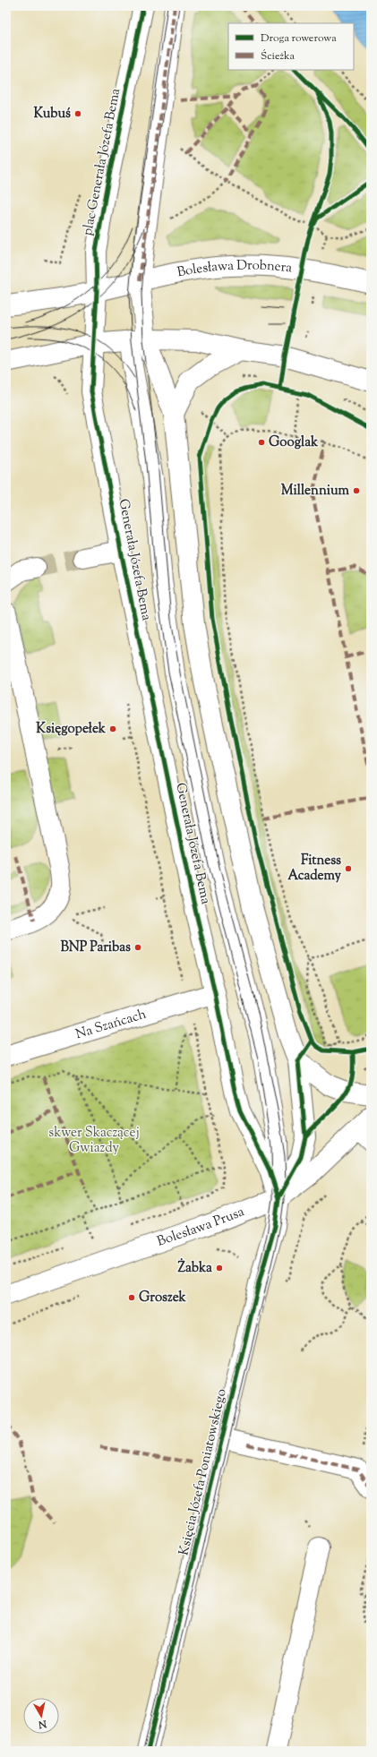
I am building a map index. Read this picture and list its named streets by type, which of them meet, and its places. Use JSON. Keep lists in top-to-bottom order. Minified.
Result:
{"streets":{"street":["plac Generała Józefa Bema","Bolesława Drobnera","Generała Józefa Bema","Na Szańcach","Bolesława Prusa","Księcia Józefa Poniatowskiego"]},"crossings":[["plac Generała Józefa Bema","Bolesława Drobnera"],["plac Generała Józefa Bema","Generała Józefa Bema"],["Generała Józefa Bema","Na Szańcach"],["Generała Józefa Bema","Bolesława Prusa"],["Generała Józefa Bema","Księcia Józefa Poniatowskiego"],["Bolesława Prusa","Księcia Józefa Poniatowskiego"]],"parks":["skwer Skaczącej Gwiazdy"],"places":["Kubuś","Googlak","Millennium","Księgopełek","Fitness Academy","BNP Paribas","Żabka","Groszek"],"legend":["Droga rowerowa","Ścieżka"],"north":"bottom"}
